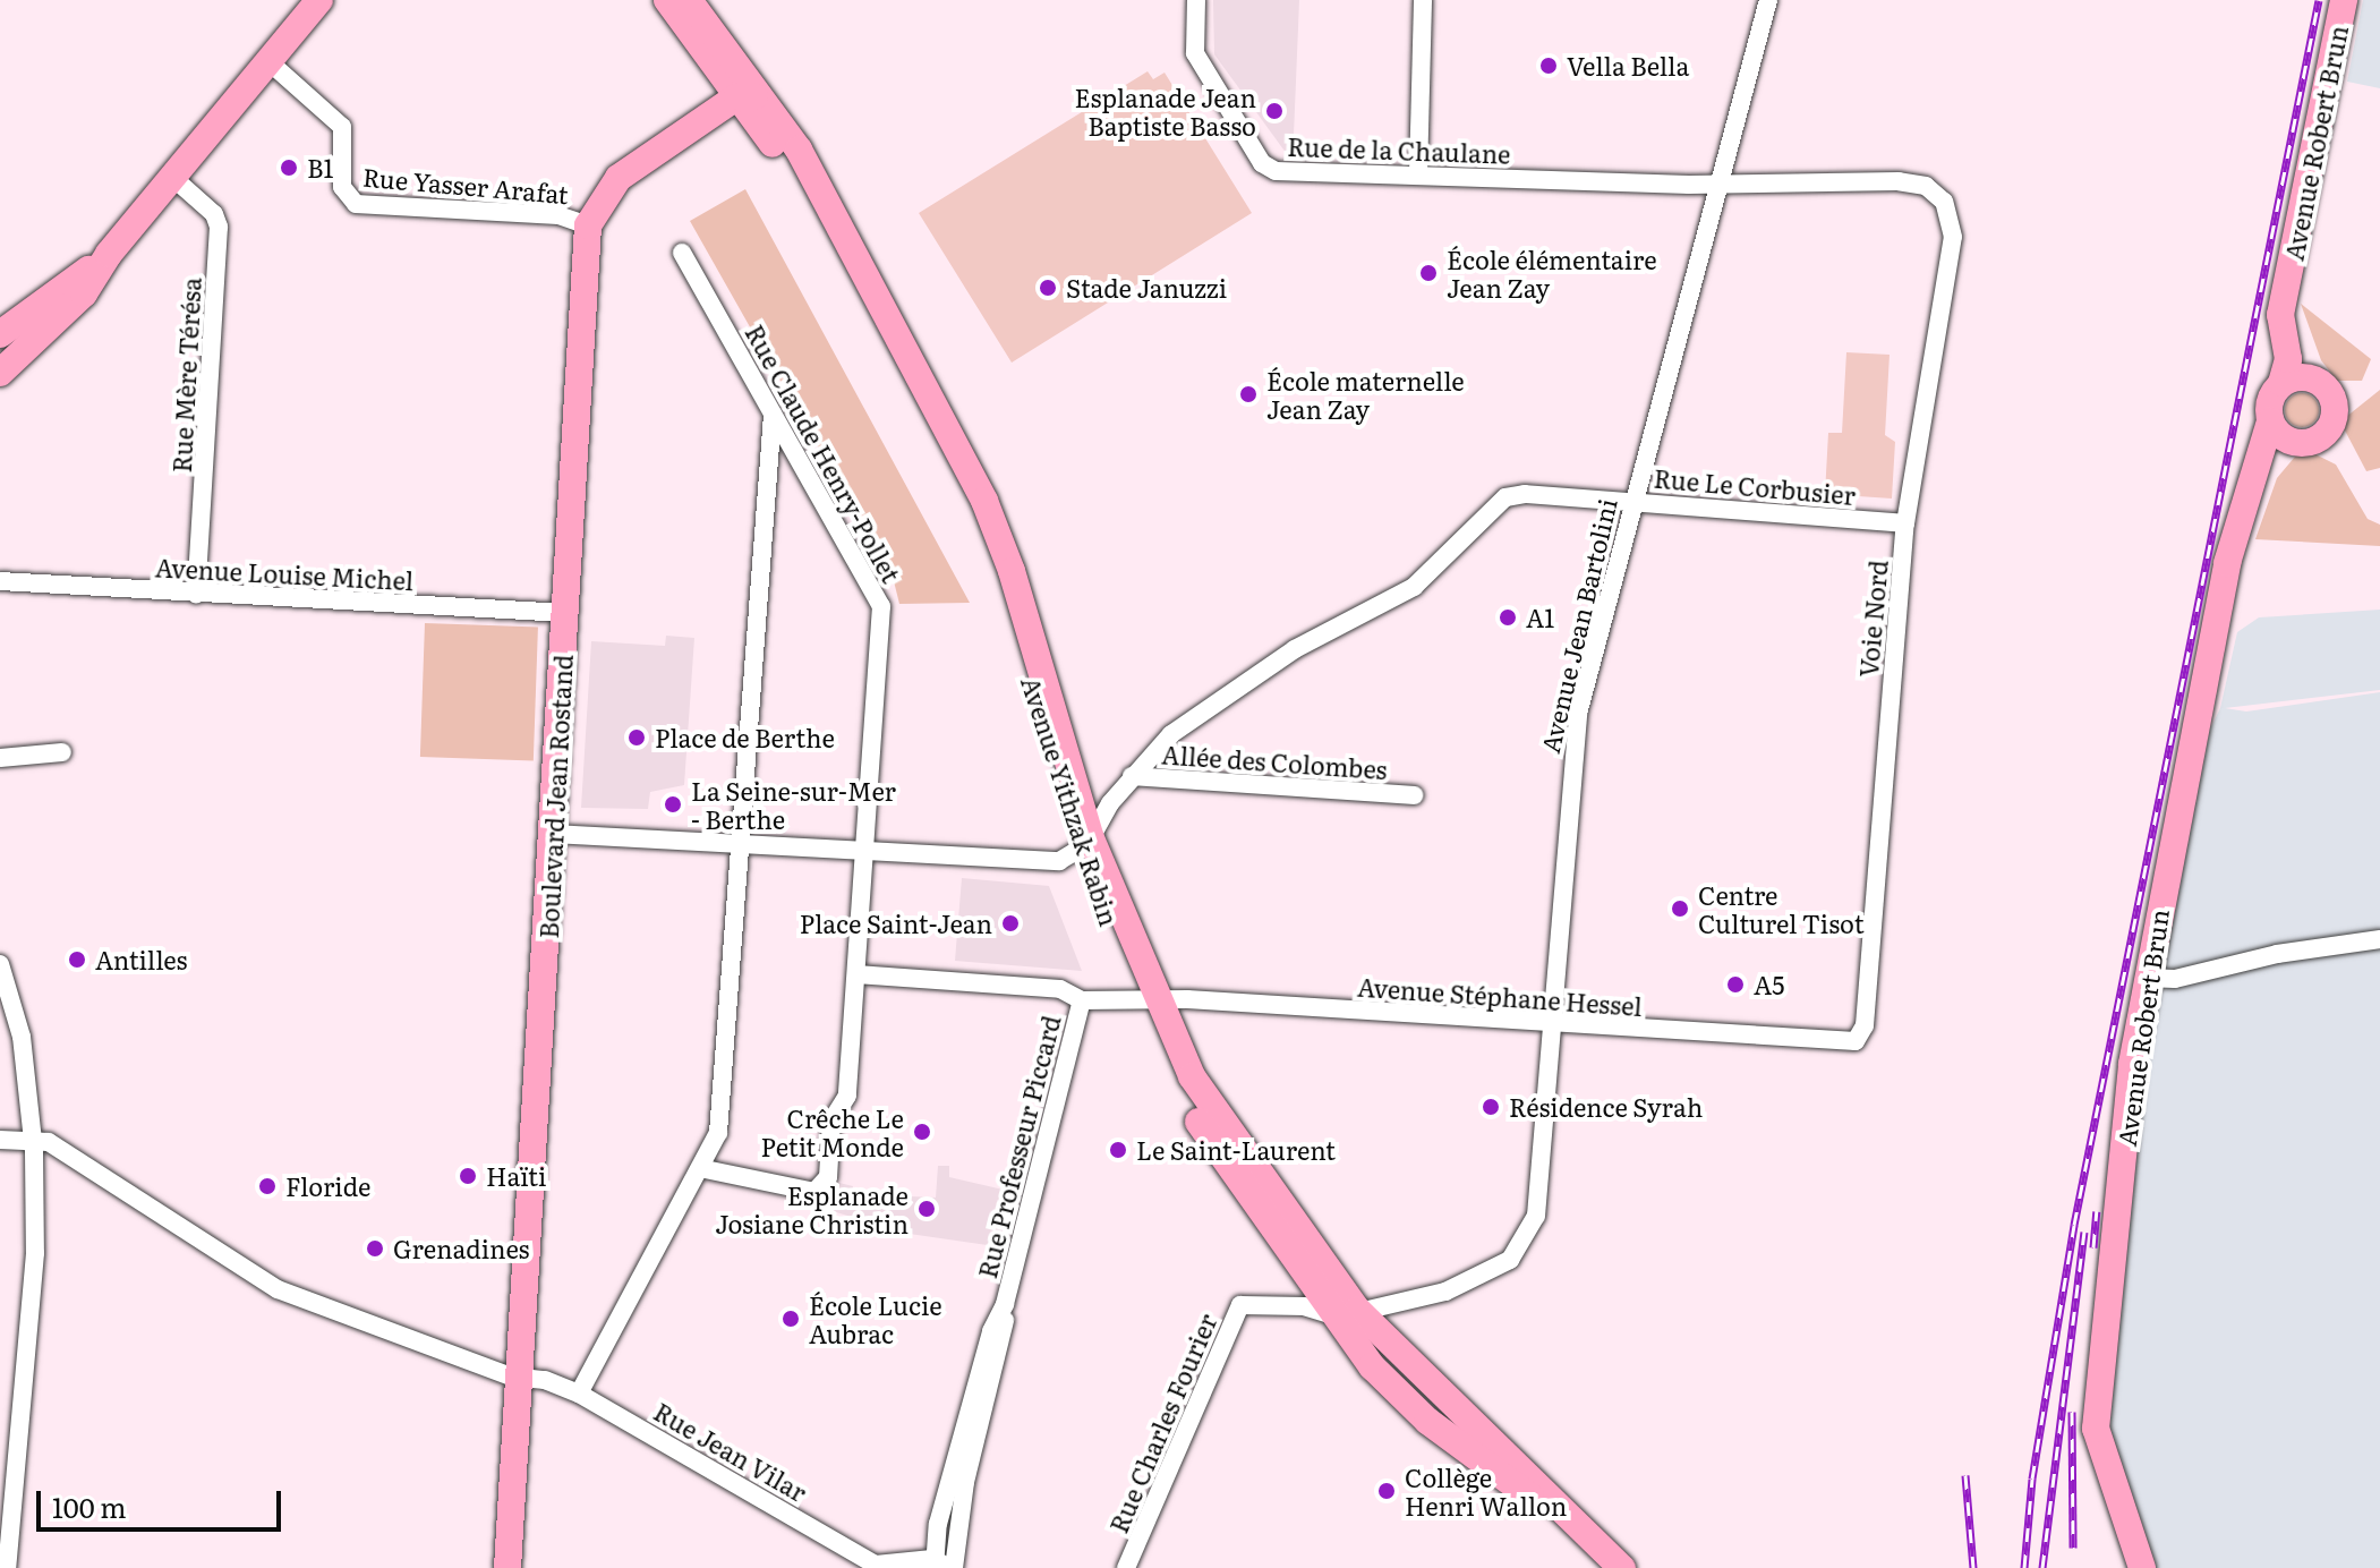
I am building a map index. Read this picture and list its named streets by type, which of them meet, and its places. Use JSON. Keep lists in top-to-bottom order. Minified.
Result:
{"streets":{"main road":["Avenue Robert Brun","Boulevard Jean Rostand","Avenue Yithzak Rabin"],"street":["Rue de la Chaulane","Rue Yasser Arafat","Rue Mère Térésa","Rue Claude Henry-Pollet","Rue Le Corbusier","Avenue Louise Michel","Voie Nord","Avenue Jean Bartolini","Allée des Colombes","Avenue Stéphane Hessel","Rue Professeur Piccard","Rue Charles Fourier","Rue Jean Vilar"]},"crossings":[["Rue de la Chaulane","Voie Nord"],["Rue de la Chaulane","Avenue Jean Bartolini"],["Rue Yasser Arafat","Boulevard Jean Rostand"],["Rue Mère Térésa","Avenue Louise Michel"],["Rue Le Corbusier","Voie Nord"],["Rue Le Corbusier","Avenue Jean Bartolini"],["Rue Le Corbusier","Allée des Colombes"],["Rue Le Corbusier","Avenue Yithzak Rabin"],["Avenue Louise Michel","Boulevard Jean Rostand"],["Voie Nord","Avenue Stéphane Hessel"],["Avenue Jean Bartolini","Avenue Yithzak Rabin"],["Avenue Jean Bartolini","Avenue Stéphane Hessel"],["Avenue Jean Bartolini","Rue Charles Fourier"],["Boulevard Jean Rostand","Avenue Yithzak Rabin"],["Boulevard Jean Rostand","Rue Jean Vilar"],["Avenue Yithzak Rabin","Avenue Stéphane Hessel"],["Avenue Yithzak Rabin","Rue Charles Fourier"],["Avenue Stéphane Hessel","Rue Professeur Piccard"]],"places":["Vella Bella","Esplanade Jean Baptiste Basso","B1","École élémentaire Jean Zay","Stade Januzzi","École maternelle Jean Zay","A1","Place de Berthe","La Seine-sur-Mer - Berthe","Centre Culturel Tisot","Place Saint-Jean","Antilles","A5","Résidence Syrah","Crêche Le Petit Monde","Le Saint-Laurent","Haïti","Floride","Esplanade Josiane Christin","Grenadines","École Lucie Aubrac","Collège Henri Wallon"],"scale_bar":"100 m"}
